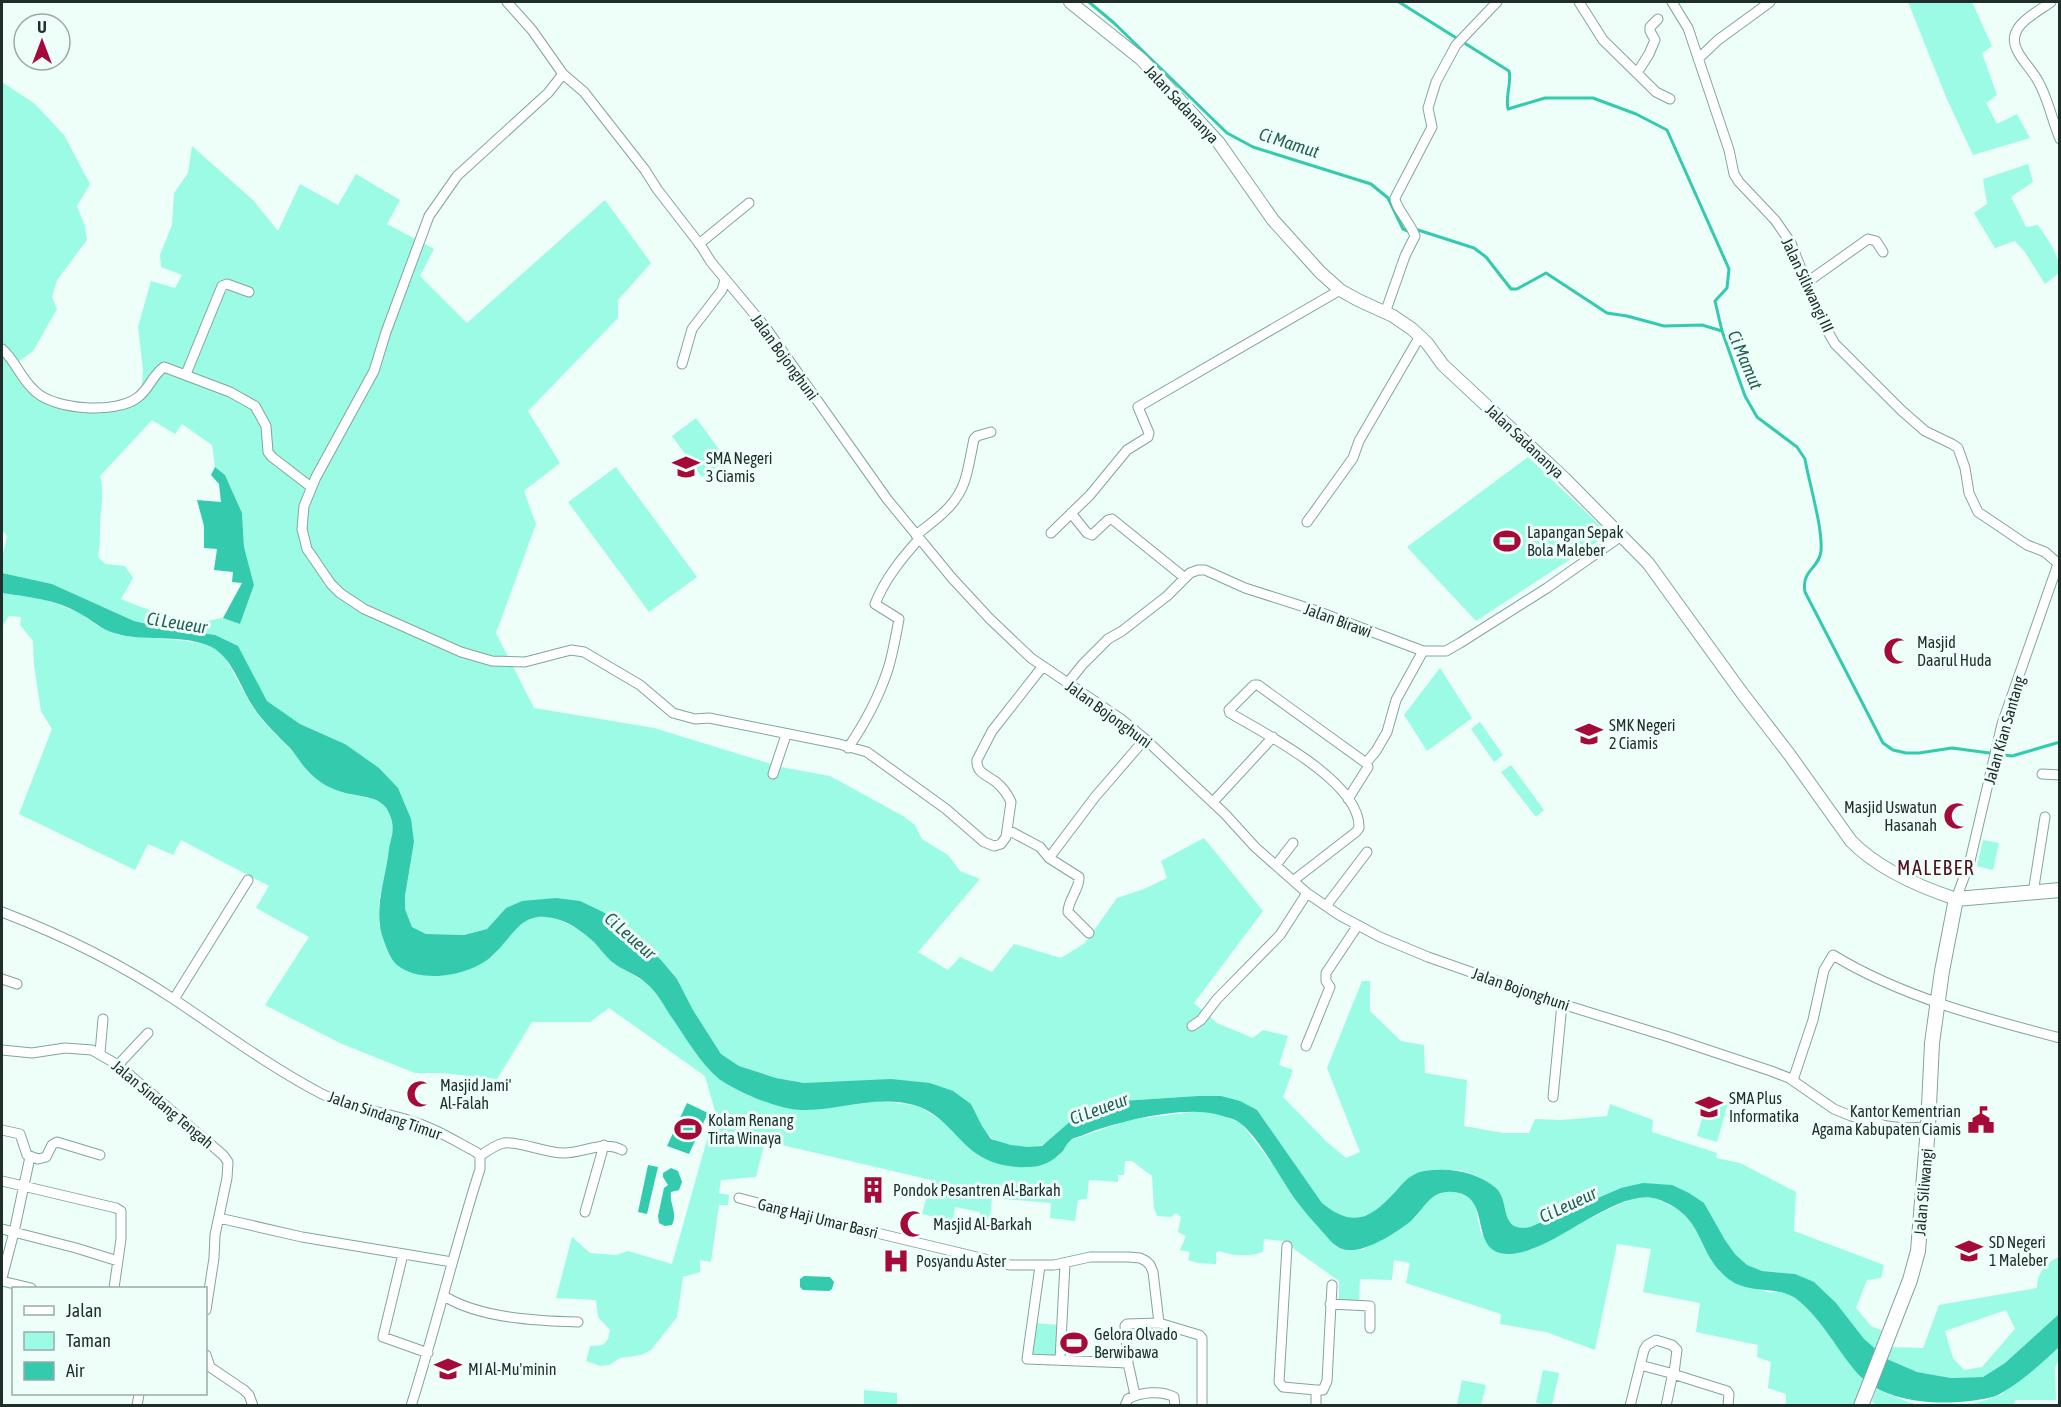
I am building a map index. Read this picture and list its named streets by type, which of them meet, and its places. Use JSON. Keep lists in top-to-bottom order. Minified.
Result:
{"streets":{"main road":["Jalan Siliwangi"],"street":["Jalan Sadananya","Jalan Siliwangi III","Jalan Bojonghuni","Jalan Birawi","Jalan Kian Santang","Jalan Sindang Tengah","Jalan Sindang Timur","Gang Haji Umar Basri"]},"crossings":[["Jalan Sadananya","Jalan Birawi"],["Jalan Sadananya","Jalan Kian Santang"],["Jalan Sadananya","Jalan Siliwangi"],["Jalan Siliwangi III","Jalan Kian Santang"],["Jalan Bojonghuni","Jalan Siliwangi"],["Jalan Kian Santang","Jalan Siliwangi"]],"districts":["MALEBER"],"water":["Ci Mamut","Ci Leueur"],"places":{"school or university":["SMA Negeri 3 Ciamis","SMK Negeri 2 Ciamis","SMA Plus Informatika","SD Negeri 1 Maleber","MI Al-Mu'minin"],"sports":["Lapangan Sepak Bola Maleber","Kolam Renang Tirta Winaya","Gelora Olvado Berwibawa"],"mosque":["Masjid Daarul Huda","Masjid Uswatun Hasanah","Masjid Jami' Al-Falah","Masjid Al-Barkah"],"public building":["Kantor Kementrian Agama Kabupaten Ciamis"],"building":["Pondok Pesantren Al-Barkah"],"hospital":["Posyandu Aster"]},"legend":["Jalan","Taman","Air"],"north":"top"}
